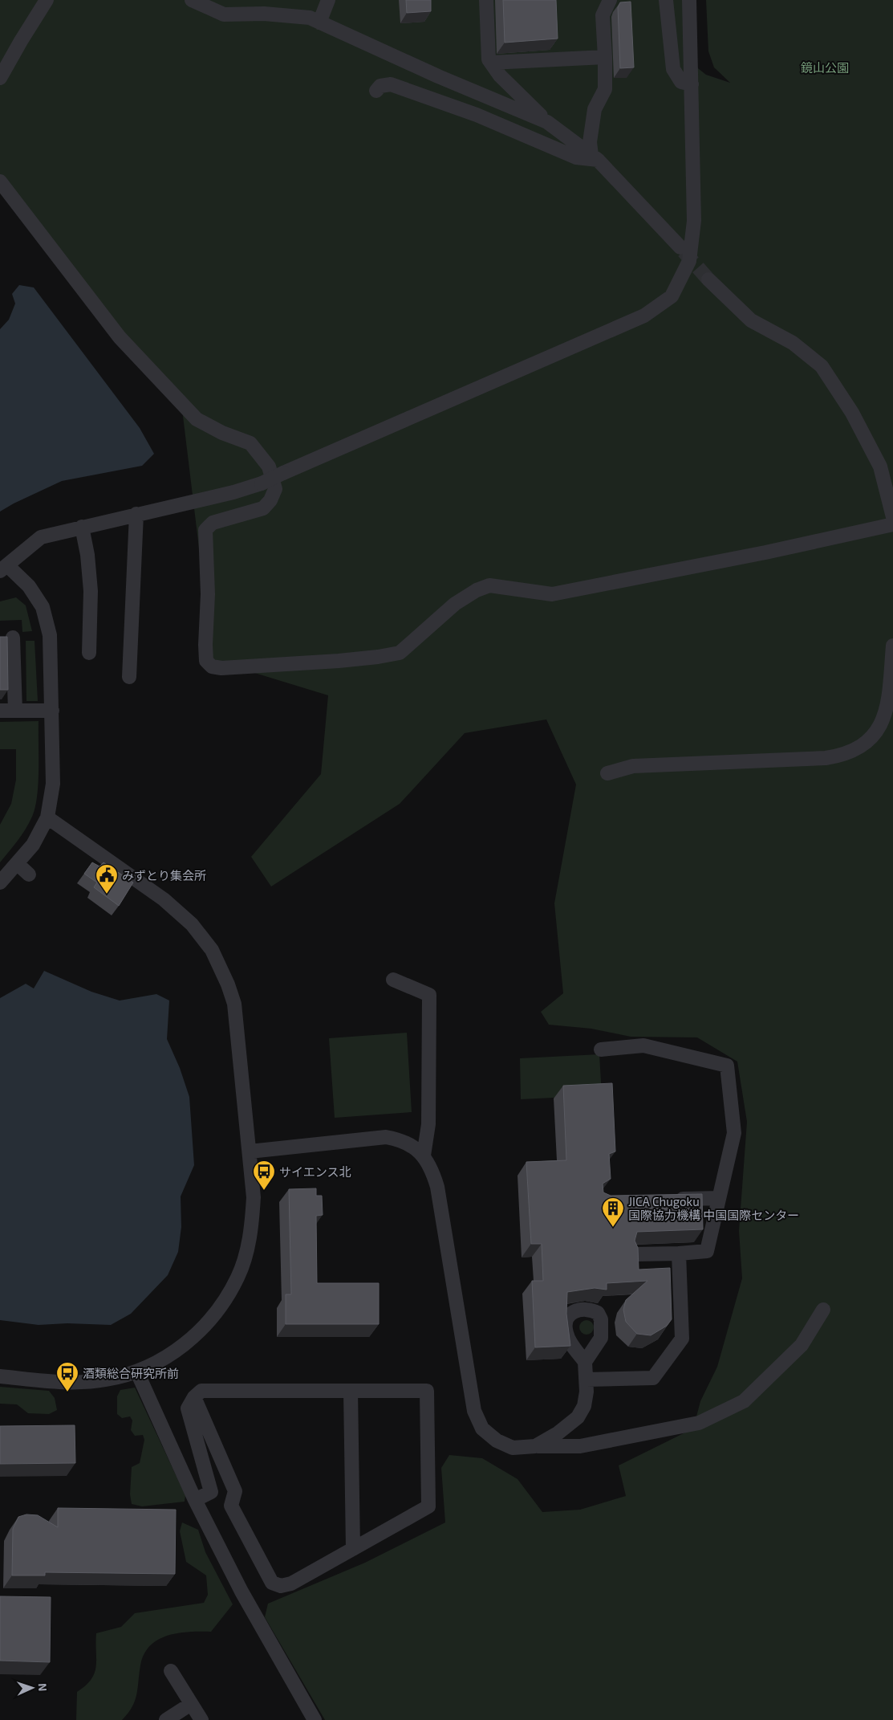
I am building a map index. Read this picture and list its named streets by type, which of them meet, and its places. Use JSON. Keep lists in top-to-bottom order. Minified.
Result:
{"parks":["鏡山公園"],"places":{"public building":["みずとり集会所"],"bus stop":["サイエンス北","酒類総合研究所前"],"building":["JICA Chugoku 国際協力機構 中国国際センター"]},"north":"right"}
